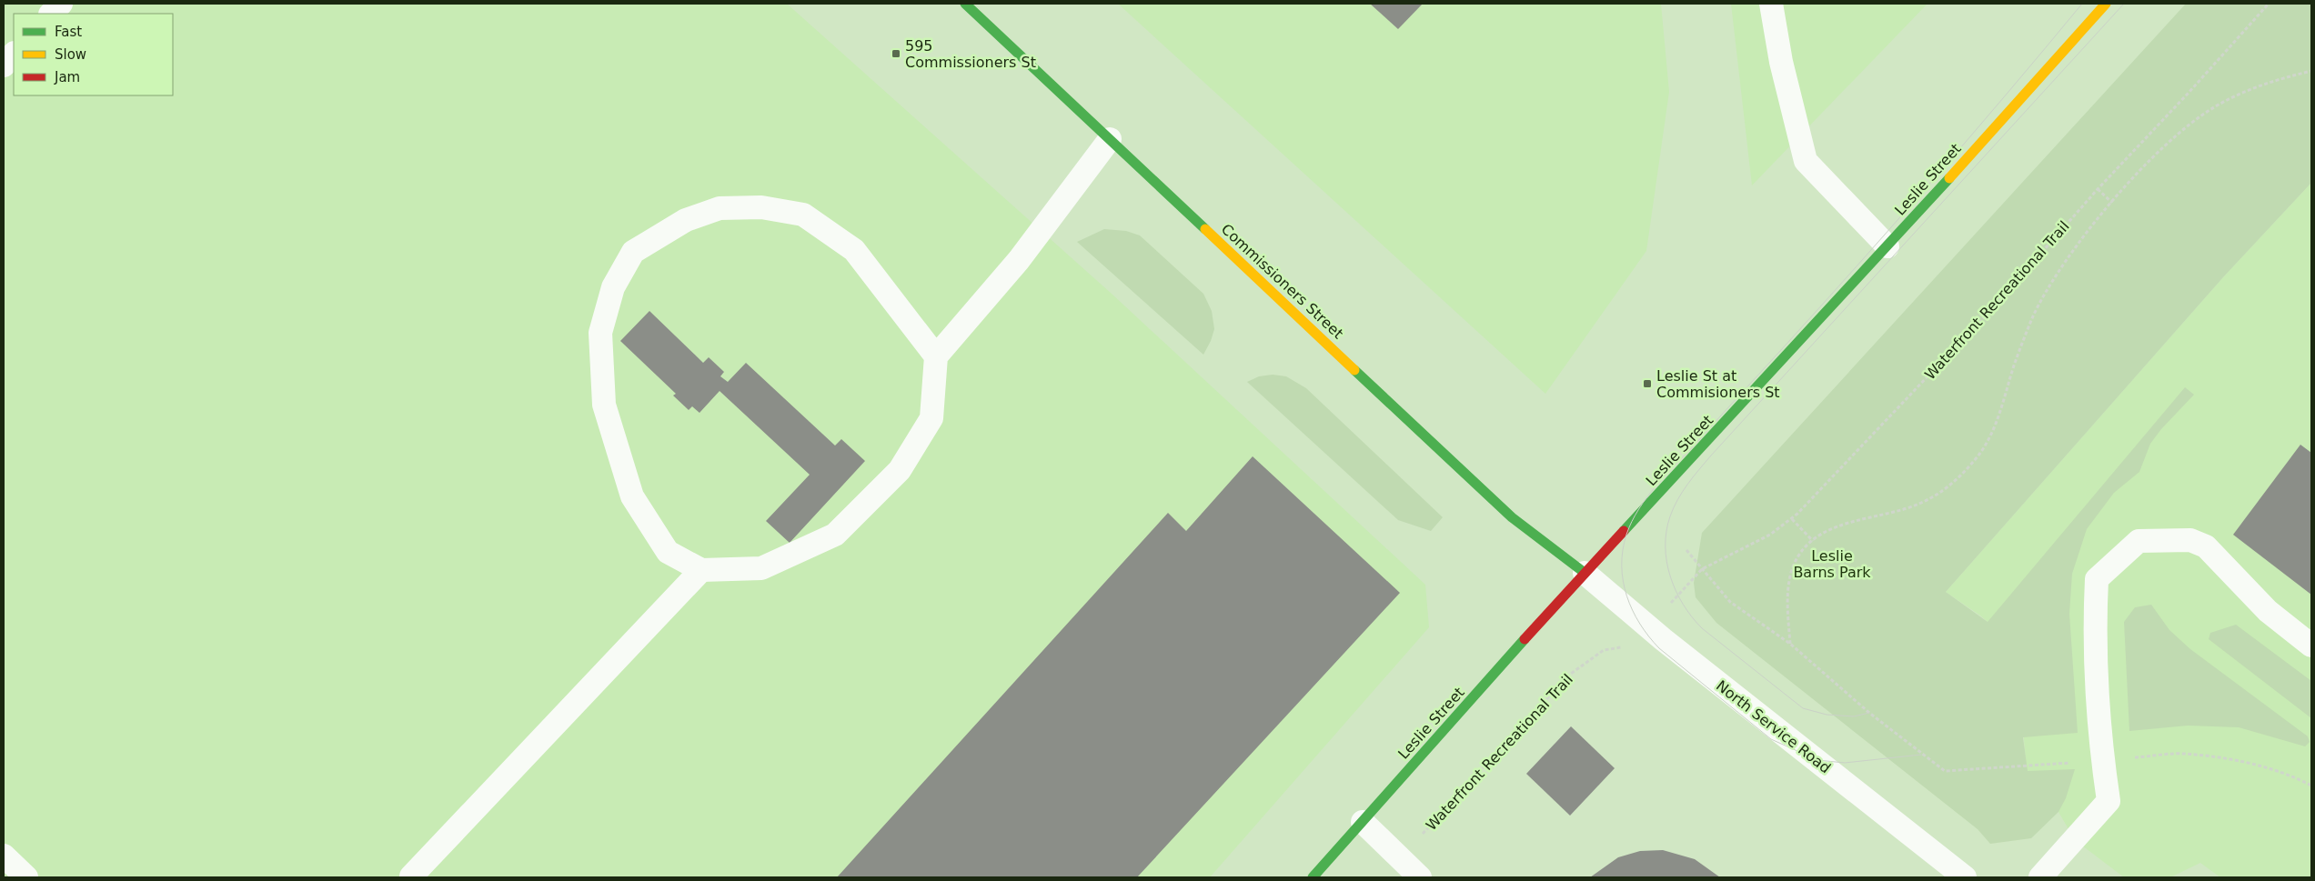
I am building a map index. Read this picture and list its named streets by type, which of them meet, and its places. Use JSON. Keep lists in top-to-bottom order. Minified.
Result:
{"streets":{"street":["Leslie Street","Commissioners Street"],"lane":["North Service Road"],"path":["Waterfront Recreational Trail"]},"crossings":[["Leslie Street","Commissioners Street"],["Leslie Street","North Service Road"],["Commissioners Street","North Service Road"]],"parks":["Leslie Barns Park"],"places":{"transit":["595 Commissioners St","Leslie St at Commisioners St"]},"legend":["Fast","Slow","Jam"]}
